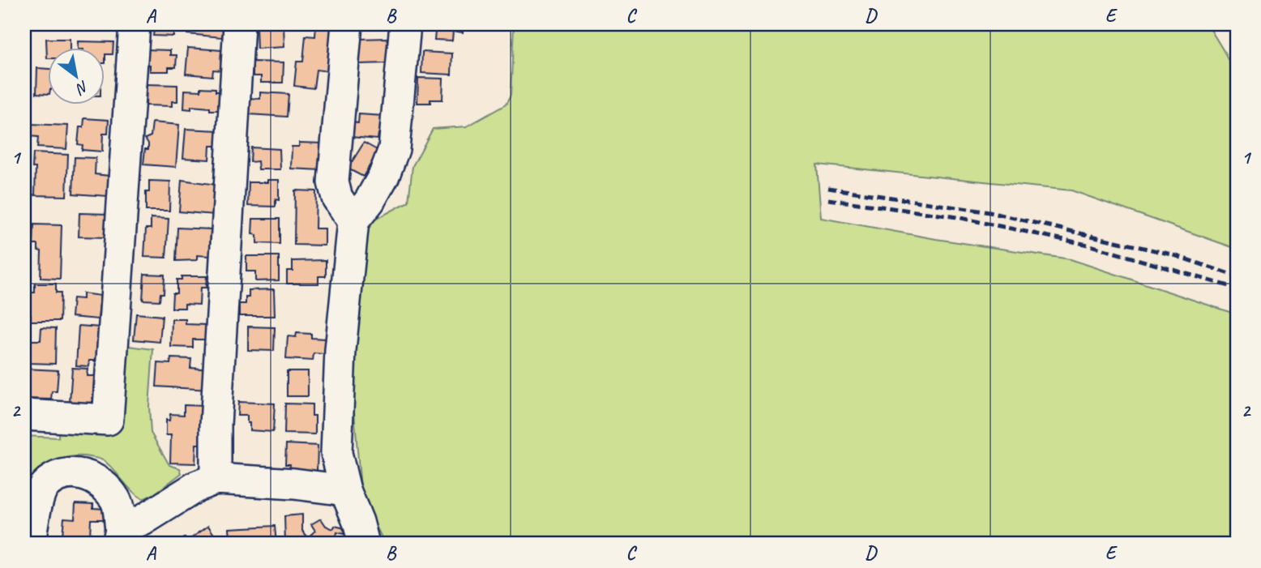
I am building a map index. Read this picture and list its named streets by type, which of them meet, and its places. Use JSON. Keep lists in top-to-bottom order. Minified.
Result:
{"north":"bottom right","grid":{"columns":["A","B","C","D","E"],"rows":["1","2"]}}
